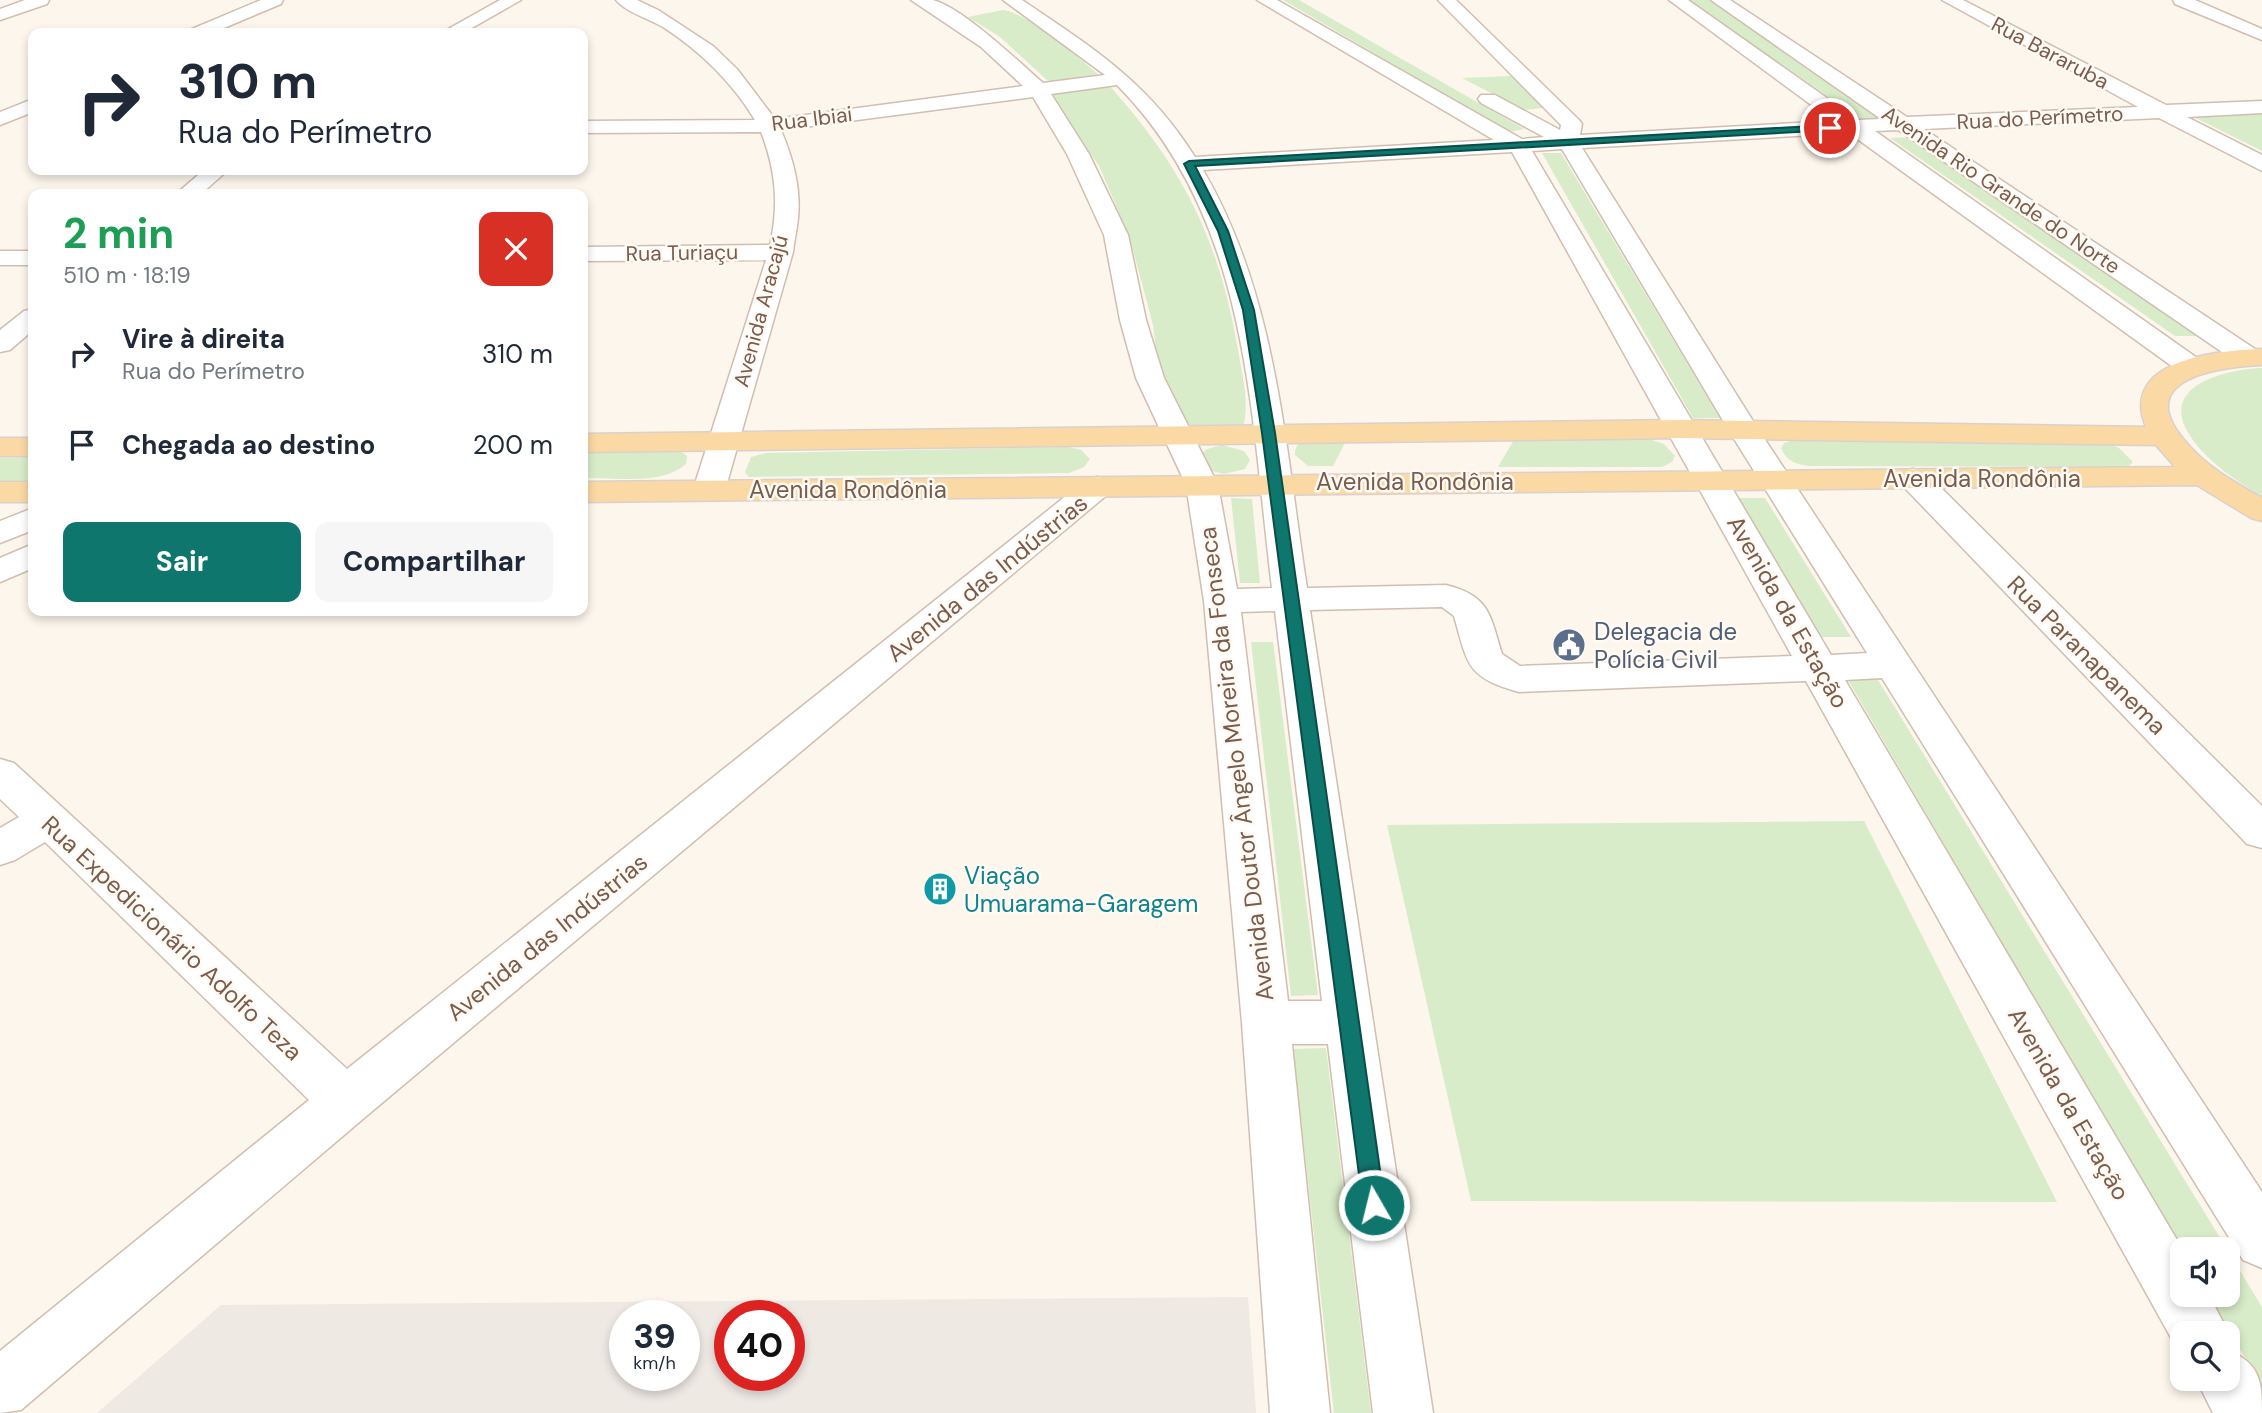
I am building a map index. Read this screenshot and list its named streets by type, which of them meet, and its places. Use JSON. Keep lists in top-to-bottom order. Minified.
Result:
{"streets":{"main road":["Avenida Rondônia"],"street":["Rua Bararuba","Rua do Perímetro","Rua Ibiai","Avenida Rio Grande do Norte","Rua Turiaçu","Avenida Aracajú","Avenida das Indústrias","Avenida da Estação","Rua Paranapanema","Avenida Doutor Ângelo Moreira da Fonseca","Rua Expedicionário Adolfo Teza"]},"crossings":[["Rua Bararuba","Rua do Perímetro"],["Rua do Perímetro","Avenida Rio Grande do Norte"],["Rua do Perímetro","Avenida da Estação"],["Rua Ibiai","Avenida Aracajú"],["Rua Ibiai","Avenida Doutor Ângelo Moreira da Fonseca"],["Rua Turiaçu","Avenida Aracajú"],["Avenida Aracajú","Avenida Rondônia"],["Avenida Rondônia","Avenida das Indústrias"],["Avenida Rondônia","Avenida da Estação"],["Avenida Rondônia","Rua Paranapanema"],["Avenida Rondônia","Avenida Doutor Ângelo Moreira da Fonseca"],["Avenida das Indústrias","Rua Expedicionário Adolfo Teza"]],"places":{"public building":["Delegacia de Polícia Civil"],"building":["Viação Umuarama-Garagem"]},"page":{"turn":["310 m","Rua do Perímetro"],"heading":["2 min","510 m · 18:19"],"list":[{"name":"Vire à direita","note":"Rua do Perímetro","value":"310 m"},{"name":"Chegada ao destino","value":"200 m"}],"buttons":["Sair","Compartilhar"],"speed":"39 km/h","limit":"40"}}
